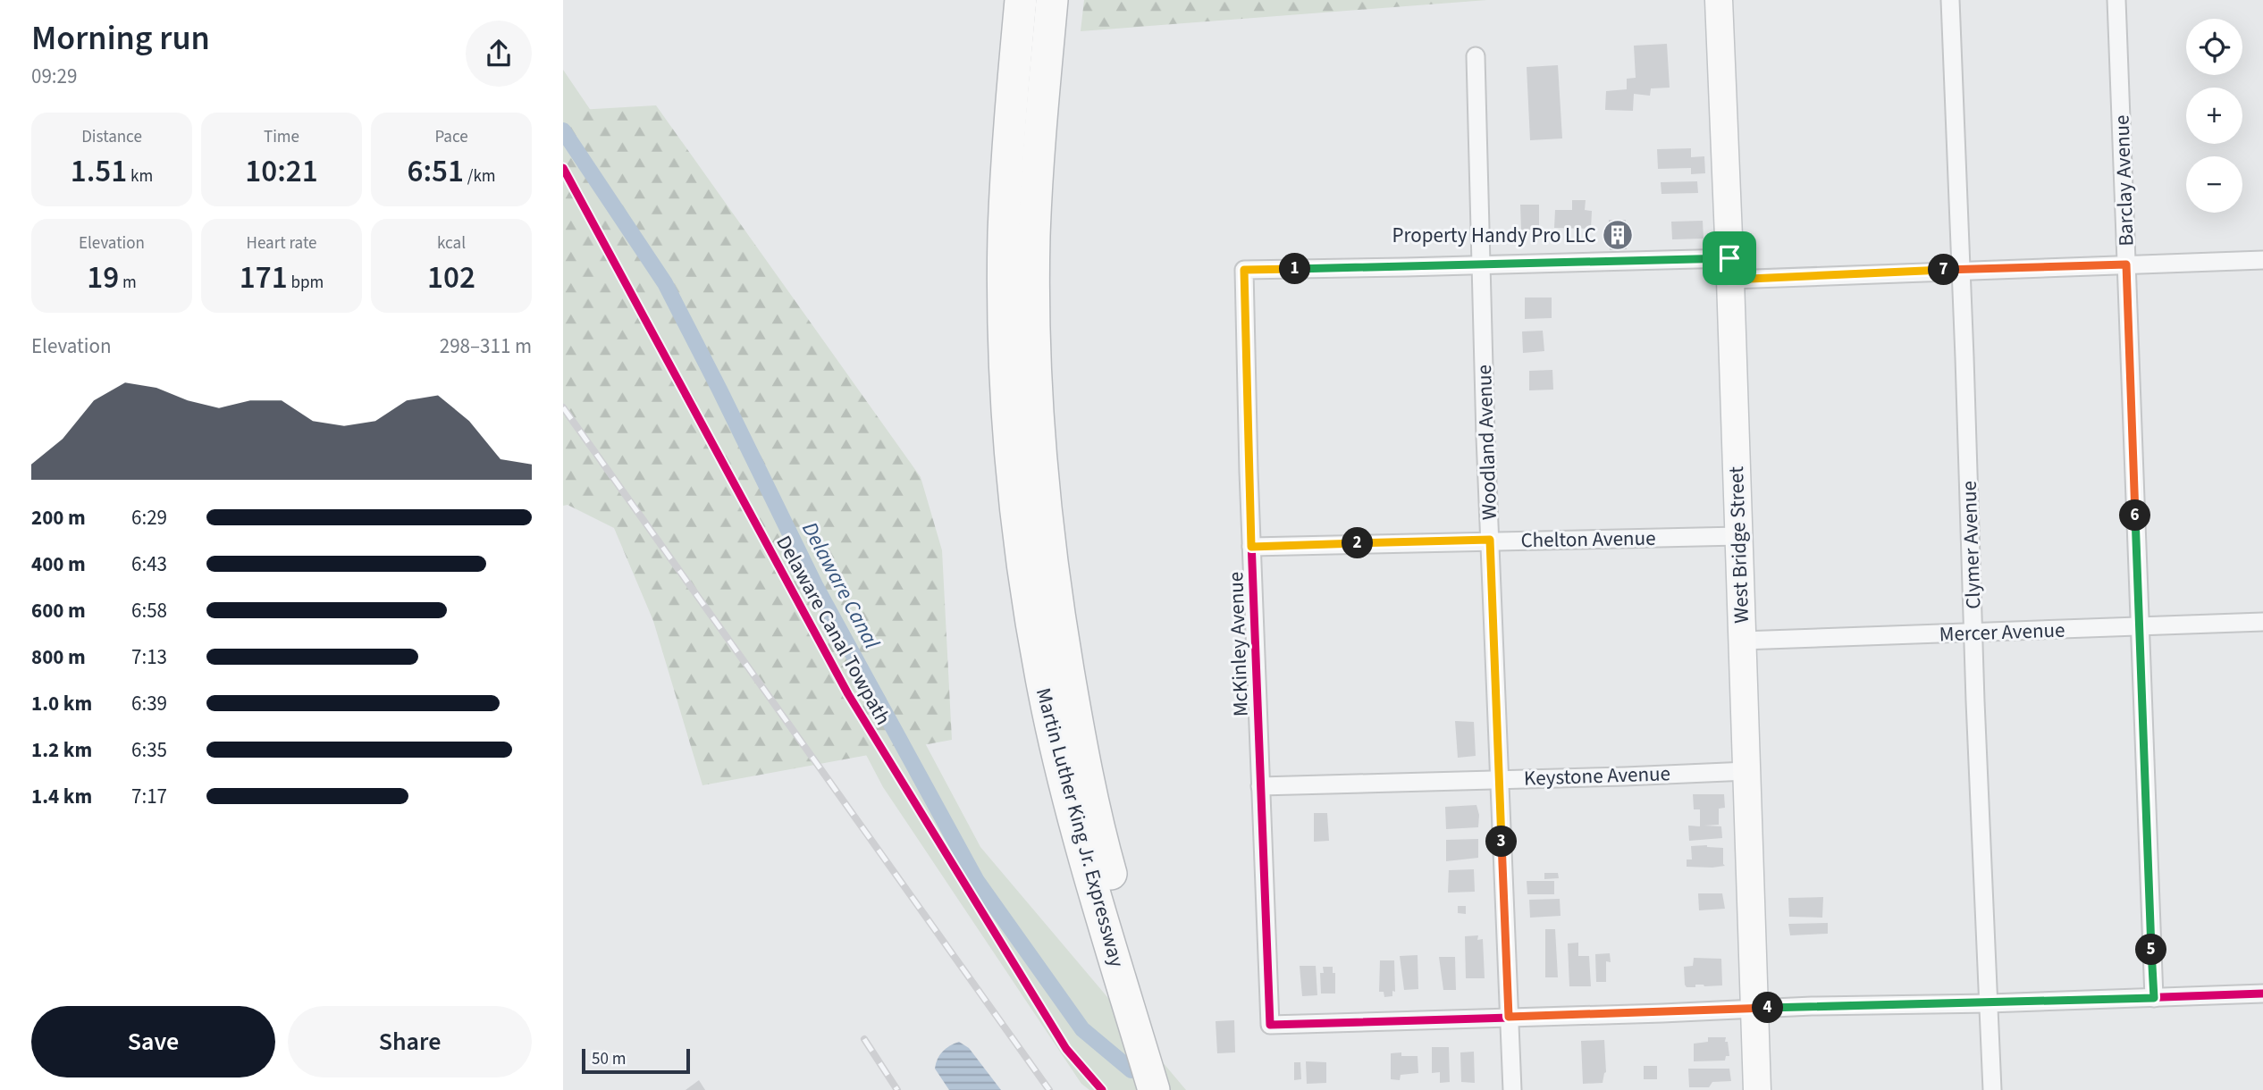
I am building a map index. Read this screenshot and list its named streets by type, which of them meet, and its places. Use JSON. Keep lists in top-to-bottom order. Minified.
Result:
{"streets":{"highway":["Martin Luther King Jr. Expressway"],"main road":["West Bridge Street"],"street":["Barclay Avenue","Woodland Avenue","Chelton Avenue","Clymer Avenue","Mercer Avenue","McKinley Avenue","Keystone Avenue"],"cycle path":["Delaware Canal Towpath"]},"crossings":[["Barclay Avenue","Mercer Avenue"],["Woodland Avenue","Chelton Avenue"],["Woodland Avenue","McKinley Avenue"],["Woodland Avenue","Keystone Avenue"],["Chelton Avenue","West Bridge Street"],["Chelton Avenue","McKinley Avenue"],["West Bridge Street","Mercer Avenue"],["West Bridge Street","Keystone Avenue"],["Clymer Avenue","Mercer Avenue"],["McKinley Avenue","Keystone Avenue"]],"water":["Delaware Canal"],"places":{"building":["Property Handy Pro LLC"]},"scale_bar":"50 m","page":{"heading":["Morning run","09:29"],"map_buttons":["+","−"],"stats":[["Distance","1.51 km"],["Time","10:21"],["Pace","6:51 /km"],["Elevation","19 m"],["Heart rate","171 bpm"],["kcal","102"]],"pins":["1","7","6","2","3","5","4"],"chart":["Elevation","298–311 m"],"list":[{"name":"200 m","note":"6:29"},{"name":"400 m","note":"6:43"},{"name":"600 m","note":"6:58"},{"name":"800 m","note":"7:13"},{"name":"1.0 km","note":"6:39"},{"name":"1.2 km","note":"6:35"},{"name":"1.4 km","note":"7:17"}],"buttons":["Save","Share"],"scale":"50 m"}}
